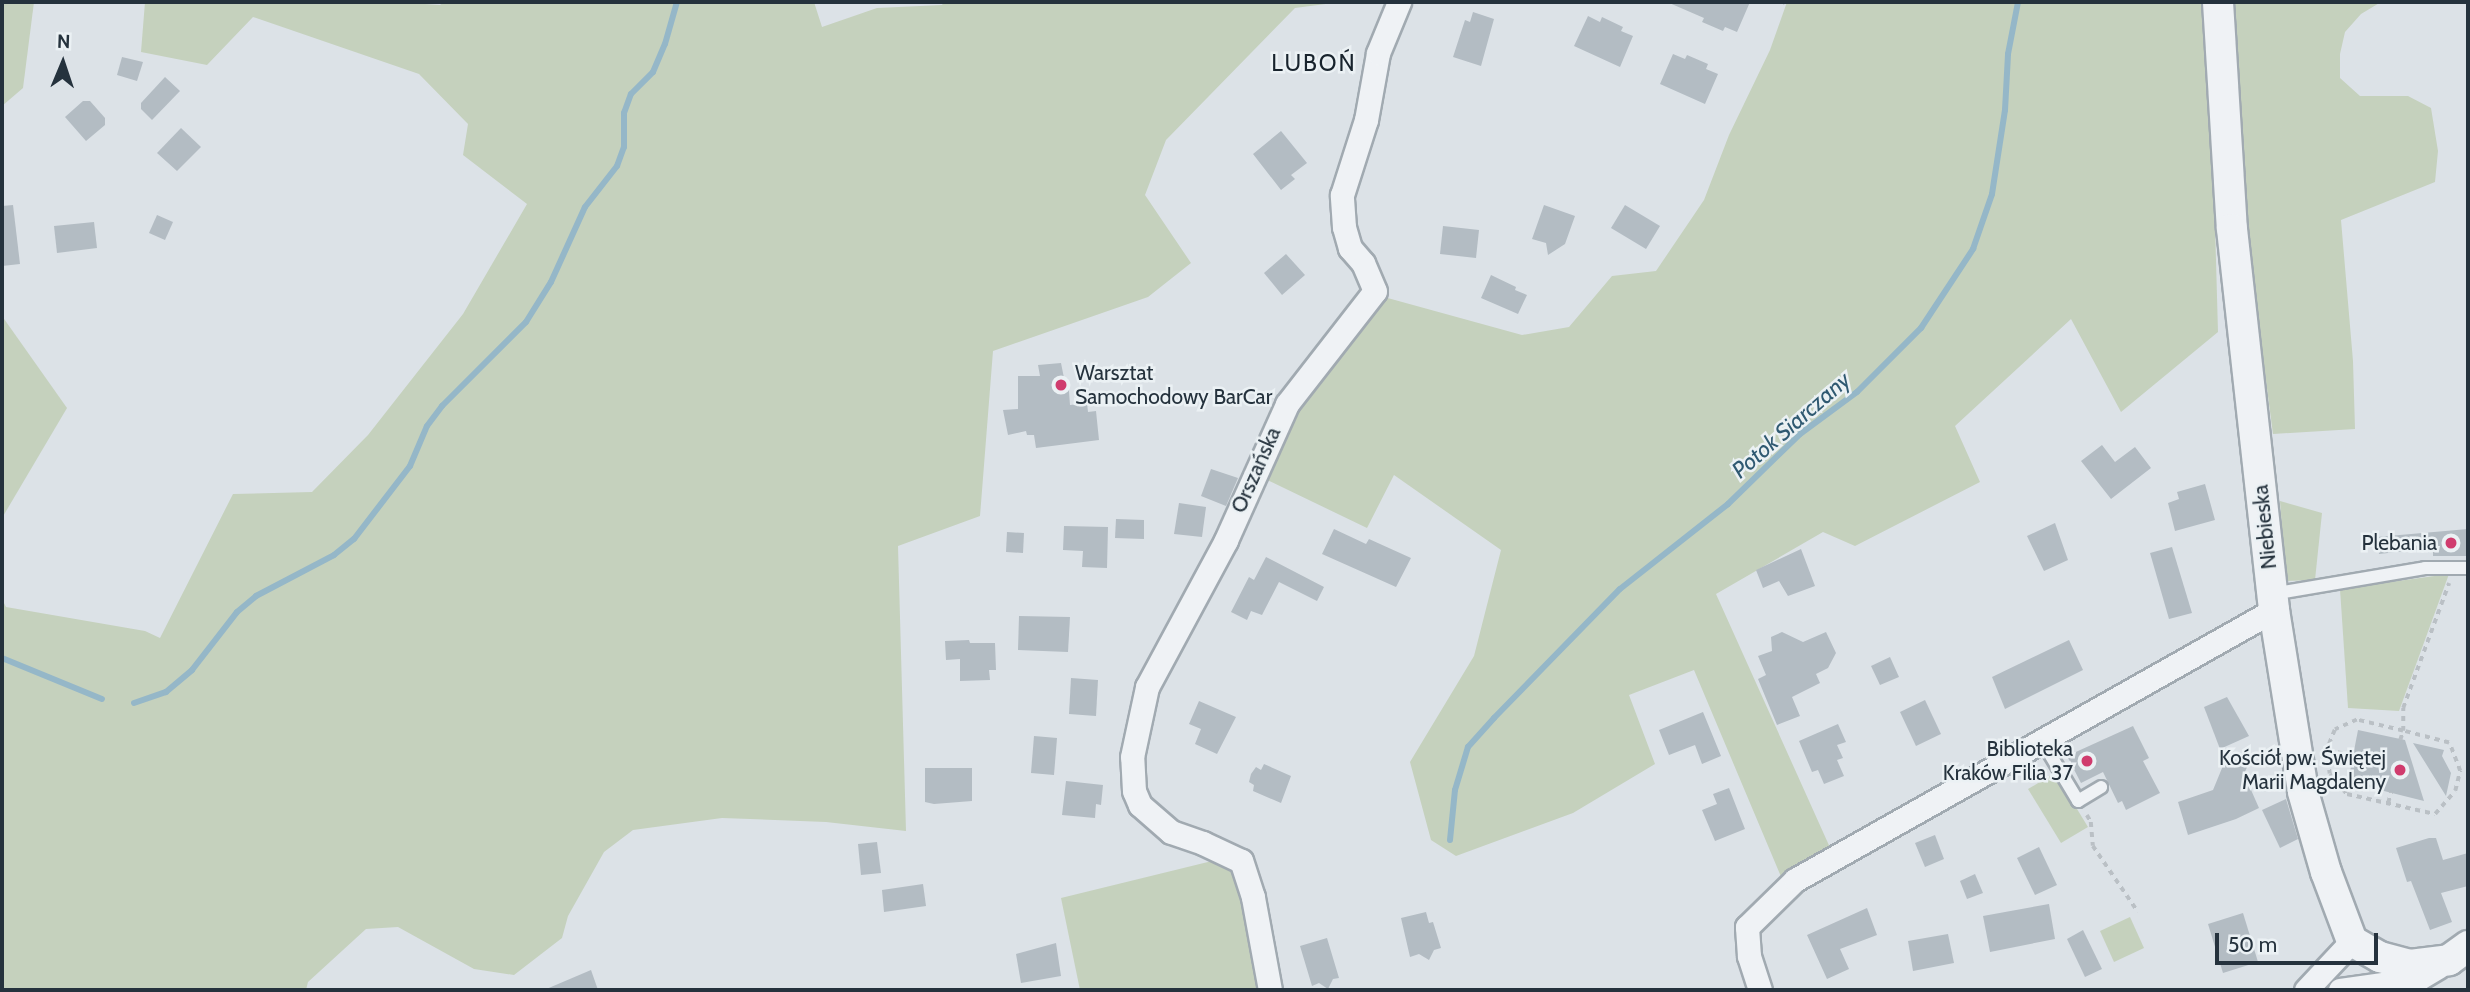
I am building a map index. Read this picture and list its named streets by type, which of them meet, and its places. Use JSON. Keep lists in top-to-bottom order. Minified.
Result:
{"streets":{"street":["Orszańska","Niebieska"]},"districts":["LUBOŃ"],"water":["Potok Siarczany"],"places":["Warsztat Samochodowy BarCar","Plebania","Biblioteka Kraków Filia 37","Kościół pw. Świętej Marii Magdaleny"],"scale_bar":"50 m","north":"top"}
